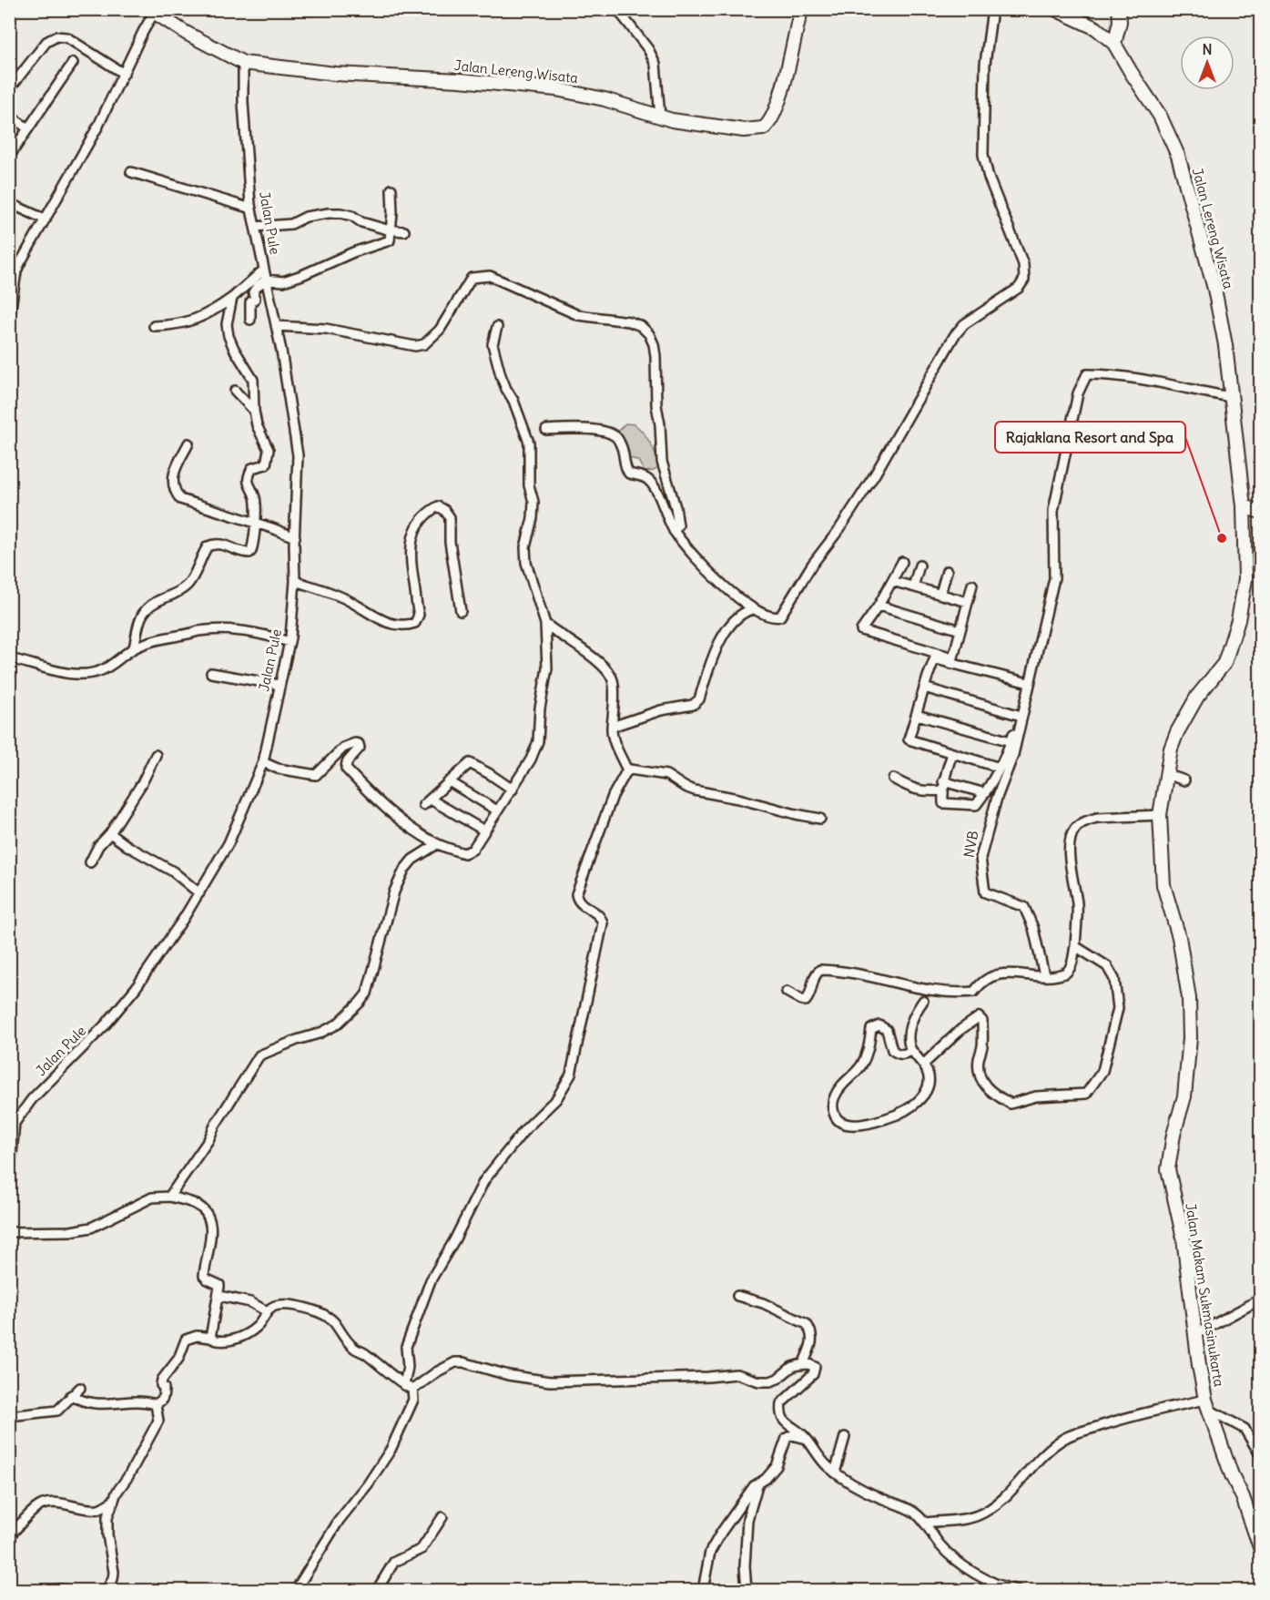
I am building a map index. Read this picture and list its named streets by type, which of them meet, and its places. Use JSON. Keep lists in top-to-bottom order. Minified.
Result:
{"streets":{"main road":["Jalan Lereng Wisata","Jalan Makam Sukmasinukarta"],"street":["Jalan Pule","NVB"]},"crossings":[["Jalan Lereng Wisata","Jalan Pule"],["Jalan Lereng Wisata","Jalan Makam Sukmasinukarta"]],"places":["Rajaklana Resort and Spa"],"north":"top"}
